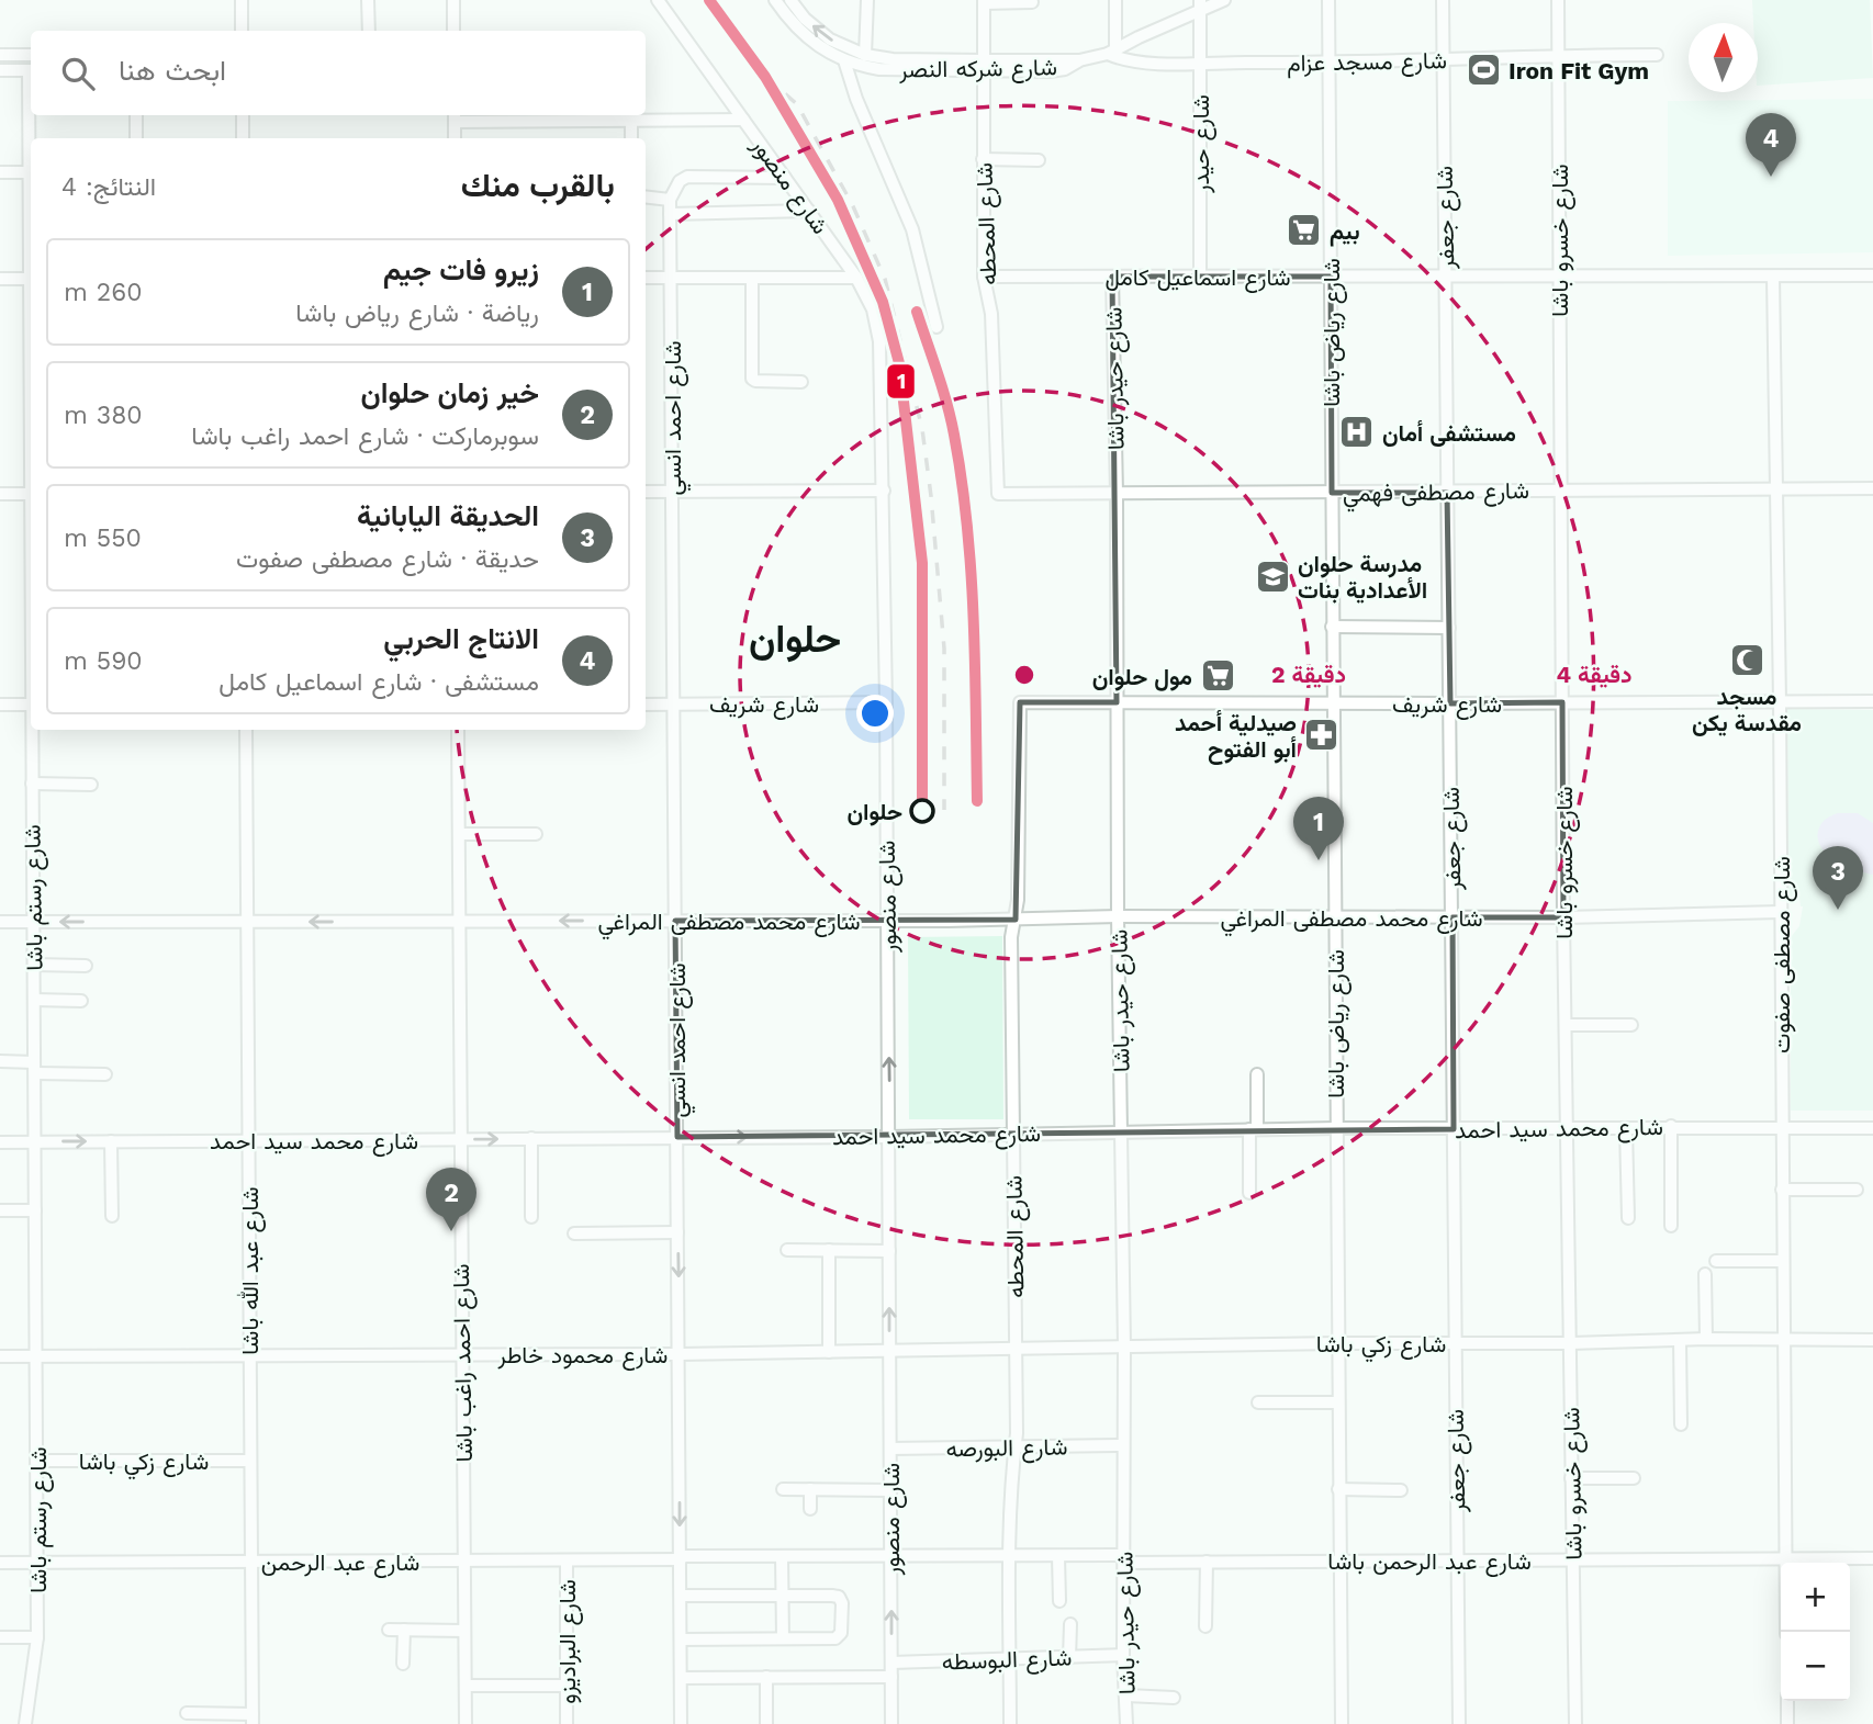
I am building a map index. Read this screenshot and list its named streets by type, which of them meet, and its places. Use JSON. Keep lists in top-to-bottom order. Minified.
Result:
{"streets":{"street":["شارع مسجد عزام","شارع شركه النصر","شارع حيدر","شارع منصور","شارع جعفر","شارع المحطه","شارع خسرو باشا","شارع اسماعيل كامل","شارع رياض باشا","شارع حيدر باشا","شارع احمد انسي","شارع مصطفى فهمي","شارع شريف","شارع رستم باشا","شارع محمد مصطفى المراغي","شارع مصطفى صفوت","شارع محمد سيد احمد","شارع عبد الله باشا","شارع زكي باشا","شارع محمود خاطر","شارع احمد راغب باشا","شارع البورصه","شارع عبد الرحمن باشا","شارع عبد الرحمن","شارع البراديزو","شارع البوسطه"]},"crossings":[["شارع مسجد عزام","شارع شركه النصر"],["شارع مسجد عزام","شارع حيدر"],["شارع مسجد عزام","شارع جعفر"],["شارع مسجد عزام","شارع خسرو باشا"],["شارع مسجد عزام","شارع رياض باشا"],["شارع شركه النصر","شارع المحطه"],["شارع حيدر","شارع اسماعيل كامل"],["شارع منصور","شارع شريف"],["شارع منصور","شارع محمد مصطفى المراغي"],["شارع منصور","شارع محمد سيد احمد"],["شارع منصور","شارع زكي باشا"],["شارع منصور","شارع محمود خاطر"],["شارع منصور","شارع البورصه"],["شارع منصور","شارع عبد الرحمن باشا"],["شارع منصور","شارع عبد الرحمن"],["شارع منصور","شارع البوسطه"],["شارع جعفر","شارع اسماعيل كامل"],["شارع جعفر","شارع مصطفى فهمي"],["شارع جعفر","شارع شريف"],["شارع جعفر","شارع محمد مصطفى المراغي"],["شارع جعفر","شارع محمد سيد احمد"],["شارع جعفر","شارع زكي باشا"],["شارع جعفر","شارع عبد الرحمن باشا"],["شارع المحطه","شارع اسماعيل كامل"],["شارع المحطه","شارع مصطفى فهمي"],["شارع المحطه","شارع شريف"],["شارع المحطه","شارع محمد مصطفى المراغي"],["شارع المحطه","شارع محمد سيد احمد"],["شارع المحطه","شارع زكي باشا"],["شارع المحطه","شارع البورصه"],["شارع المحطه","شارع عبد الرحمن باشا"],["شارع المحطه","شارع البوسطه"],["شارع خسرو باشا","شارع اسماعيل كامل"],["شارع خسرو باشا","شارع مصطفى فهمي"],["شارع خسرو باشا","شارع شريف"],["شارع خسرو باشا","شارع محمد مصطفى المراغي"],["شارع خسرو باشا","شارع محمد سيد احمد"],["شارع خسرو باشا","شارع زكي باشا"],["شارع خسرو باشا","شارع عبد الرحمن باشا"],["شارع اسماعيل كامل","شارع رياض باشا"],["شارع اسماعيل كامل","شارع حيدر باشا"],["شارع اسماعيل كامل","شارع مصطفى صفوت"],["شارع رياض باشا","شارع مصطفى فهمي"],["شارع رياض باشا","شارع شريف"],["شارع رياض باشا","شارع محمد مصطفى المراغي"],["شارع رياض باشا","شارع محمد سيد احمد"],["شارع رياض باشا","شارع زكي باشا"],["شارع رياض باشا","شارع عبد الرحمن باشا"],["شارع حيدر باشا","شارع مصطفى فهمي"],["شارع حيدر باشا","شارع شريف"],["شارع حيدر باشا","شارع محمد مصطفى المراغي"],["شارع حيدر باشا","شارع محمد سيد احمد"],["شارع حيدر باشا","شارع زكي باشا"],["شارع حيدر باشا","شارع البورصه"],["شارع حيدر باشا","شارع عبد الرحمن باشا"],["شارع حيدر باشا","شارع البوسطه"],["شارع احمد انسي","شارع شريف"],["شارع احمد انسي","شارع محمد مصطفى المراغي"],["شارع احمد انسي","شارع محمد سيد احمد"],["شارع احمد انسي","شارع محمود خاطر"],["شارع احمد انسي","شارع عبد الرحمن"],["شارع مصطفى فهمي","شارع مصطفى صفوت"],["شارع شريف","شارع مصطفى صفوت"],["شارع رستم باشا","شارع محمد مصطفى المراغي"],["شارع رستم باشا","شارع محمد سيد احمد"],["شارع رستم باشا","شارع زكي باشا"],["شارع رستم باشا","شارع محمود خاطر"],["شارع رستم باشا","شارع عبد الرحمن"],["شارع محمد مصطفى المراغي","شارع مصطفى صفوت"],["شارع محمد مصطفى المراغي","شارع عبد الله باشا"],["شارع محمد مصطفى المراغي","شارع احمد راغب باشا"],["شارع مصطفى صفوت","شارع محمد سيد احمد"],["شارع مصطفى صفوت","شارع زكي باشا"],["شارع مصطفى صفوت","شارع عبد الرحمن باشا"],["شارع محمد سيد احمد","شارع عبد الله باشا"],["شارع محمد سيد احمد","شارع احمد راغب باشا"],["شارع عبد الله باشا","شارع زكي باشا"],["شارع عبد الله باشا","شارع محمود خاطر"],["شارع عبد الله باشا","شارع عبد الرحمن"],["شارع زكي باشا","شارع محمود خاطر"],["شارع محمود خاطر","شارع احمد راغب باشا"],["شارع احمد راغب باشا","شارع عبد الرحمن"],["شارع عبد الرحمن باشا","شارع عبد الرحمن"],["شارع عبد الرحمن","شارع البراديزو"]],"one_way":["شارع محمد مصطفى المراغي"],"districts":["حلوان"],"places":{"sports":["Iron Fit Gym"],"supermarket":["بيم","مول حلوان"],"hospital":["مستشفى أمان"],"school or university":["مدرسة حلوان الأعدادية بنات"],"mosque":["مسجد مقدسة يكن"],"pharmacy":["صيدلية أحمد أبو الفتوح"],"other":["حلوان"]},"lines":["transit line 1"],"north":"top","page":{"search":"ابحث هنا","pins":["4","1","3","2"],"heading":["بالقرب منك","النتائج: 4"],"list":[{"mark":"1","name":"زيرو فات جيم","note":"رياضة · شارع رياض باشا","value":"260 m"},{"mark":"2","name":"خير زمان حلوان","note":"سوبرماركت · شارع احمد راغب باشا","value":"380 m"},{"mark":"3","name":"الحديقة اليابانية","note":"حديقة · شارع مصطفى صفوت","value":"550 m"},{"mark":"4","name":"الانتاج الحربي","note":"مستشفى · شارع اسماعيل كامل","value":"590 m"}],"map_buttons":["+","−"]},"rings":["2 دقيقة","4 دقيقة"]}
